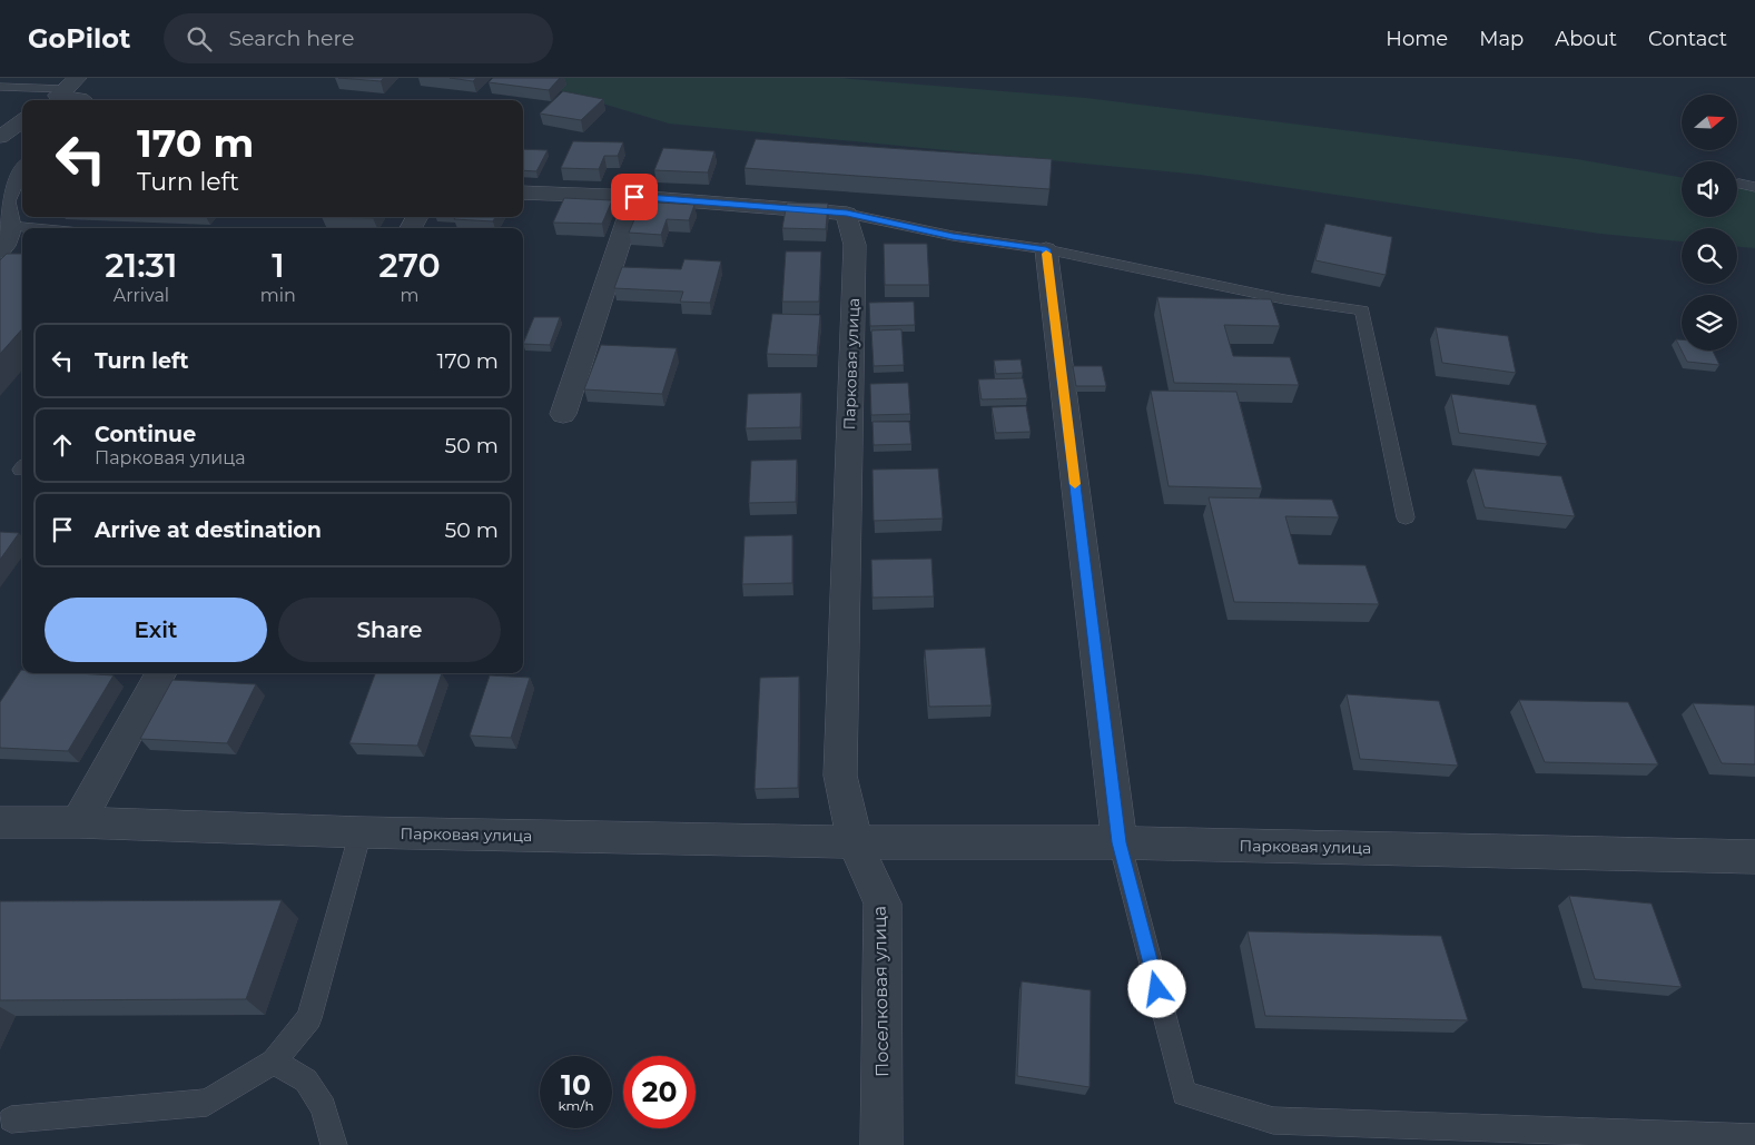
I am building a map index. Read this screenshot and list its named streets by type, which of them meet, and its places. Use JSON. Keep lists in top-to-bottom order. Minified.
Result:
{"streets":{"street":["Парковая улица","Поселковая улица"]},"crossings":[["Парковая улица","Поселковая улица"]],"north":"right","page":{"header":"GoPilot","search":"Search here","nav":["Home","Map","About","Contact"],"turn":["170 m","Turn left"],"eta":["21:31","Arrival","1","min","270","m"],"list":[{"name":"Turn left","value":"170 m"},{"name":"Continue","note":"Парковая улица","value":"50 m"},{"name":"Arrive at destination","value":"50 m"}],"buttons":["Exit","Share"],"speed":"10 km/h","limit":"20"}}
